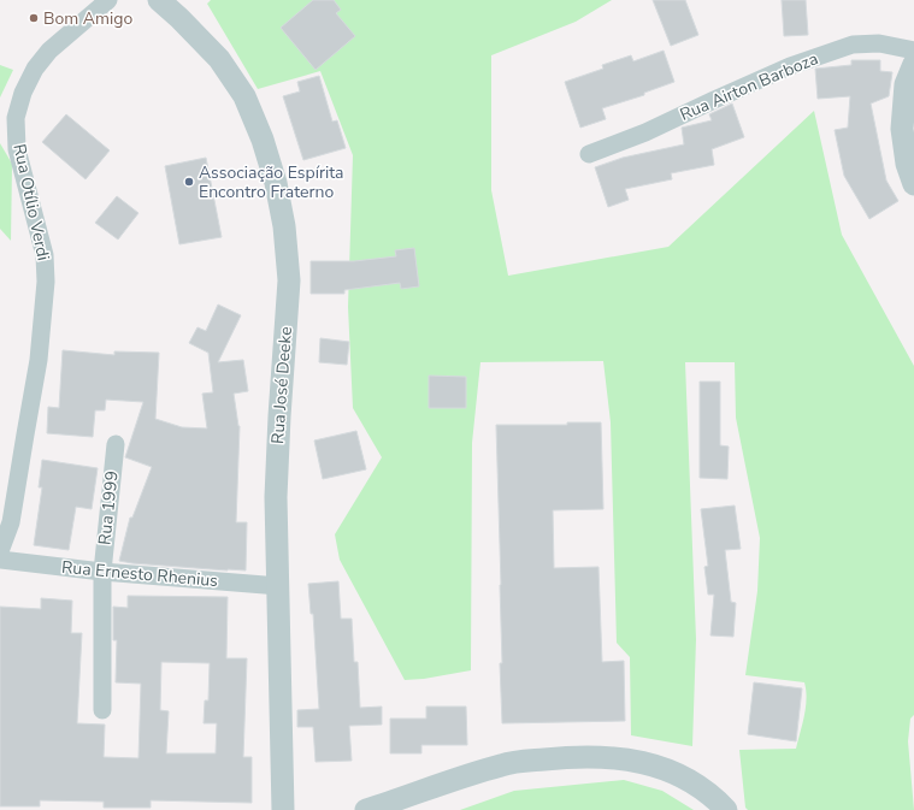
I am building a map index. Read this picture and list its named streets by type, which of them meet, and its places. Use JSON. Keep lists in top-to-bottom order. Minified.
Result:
{"streets":{"street":["Rua Airton Barboza","Rua Otílio Verdi","Rua José Deeke","Rua 1999","Rua Ernesto Rhenius"]},"crossings":[["Rua José Deeke","Rua Ernesto Rhenius"],["Rua 1999","Rua Ernesto Rhenius"]],"places":["Bom Amigo","Associação Espírita Encontro Fraterno"]}
